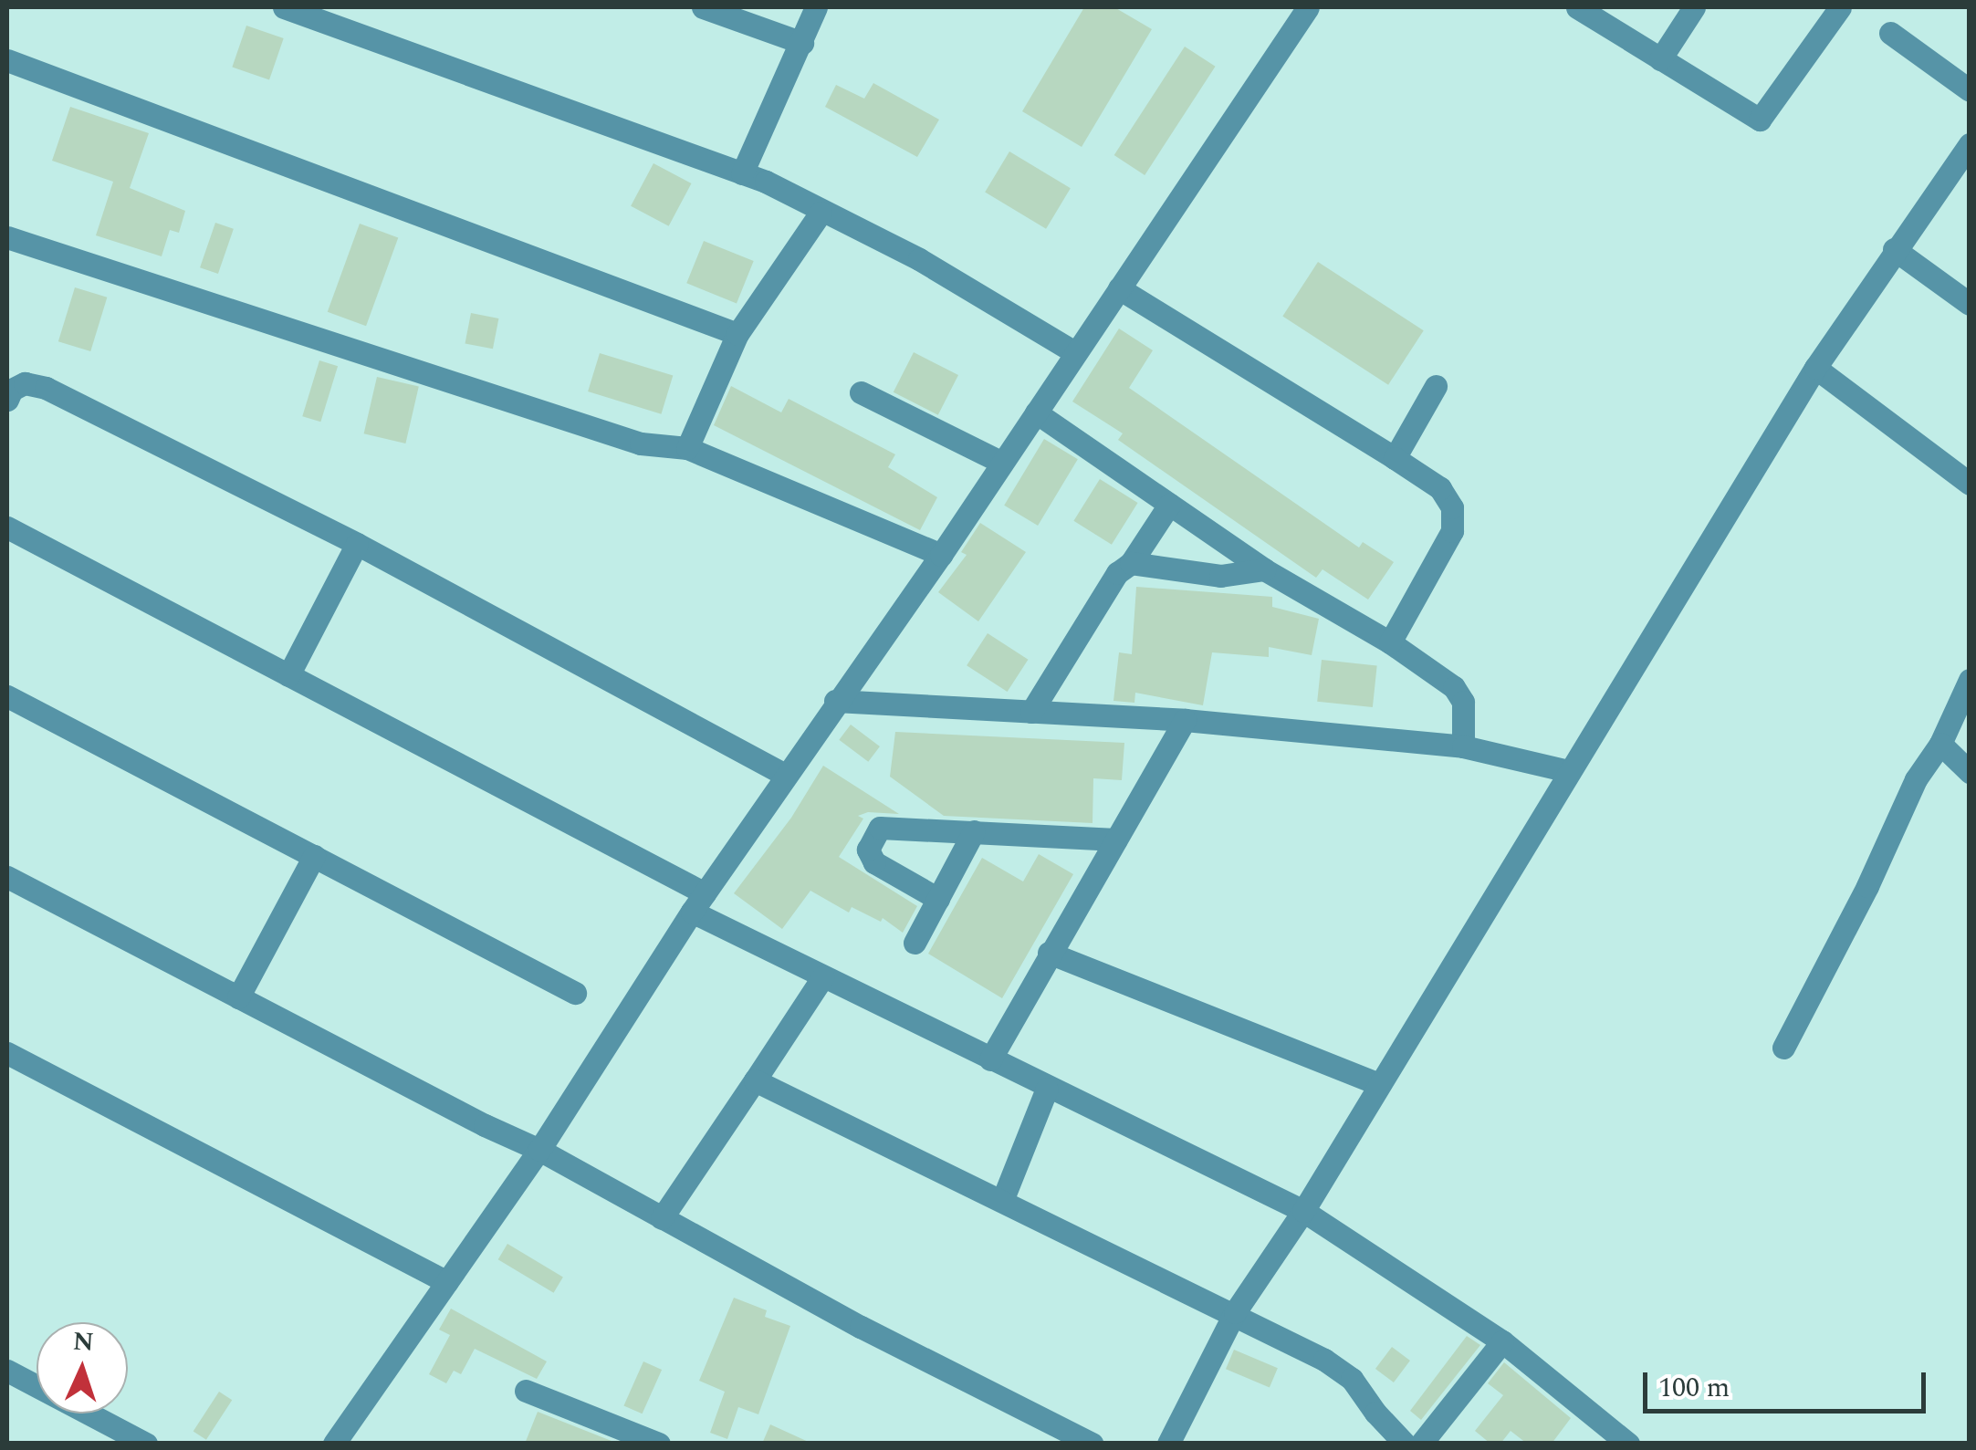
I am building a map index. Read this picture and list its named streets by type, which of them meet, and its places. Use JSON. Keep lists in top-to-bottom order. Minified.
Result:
{"scale_bar":"100 m","north":"top"}
